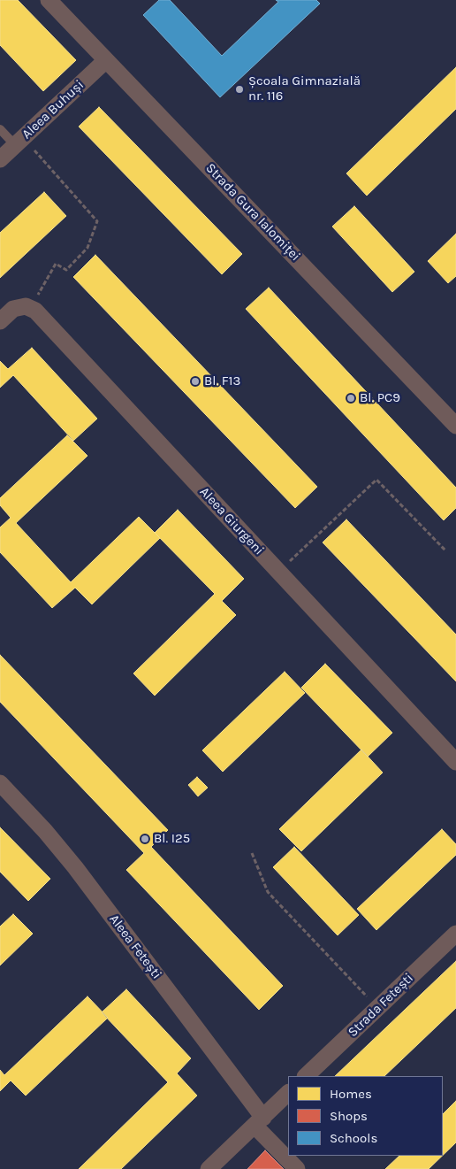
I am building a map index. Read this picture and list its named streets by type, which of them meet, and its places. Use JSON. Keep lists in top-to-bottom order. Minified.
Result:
{"streets":{"street":["Aleea Buhuși","Strada Gura Ialomiței","Aleea Giurgeni","Aleea Fetești","Strada Fetești"]},"crossings":[["Aleea Buhuși","Strada Gura Ialomiței"]],"places":["Școala Gimnazială nr. 116","Bl. F13","Bl. PC9","Bl. I25"],"legend":["Homes","Shops","Schools"]}
